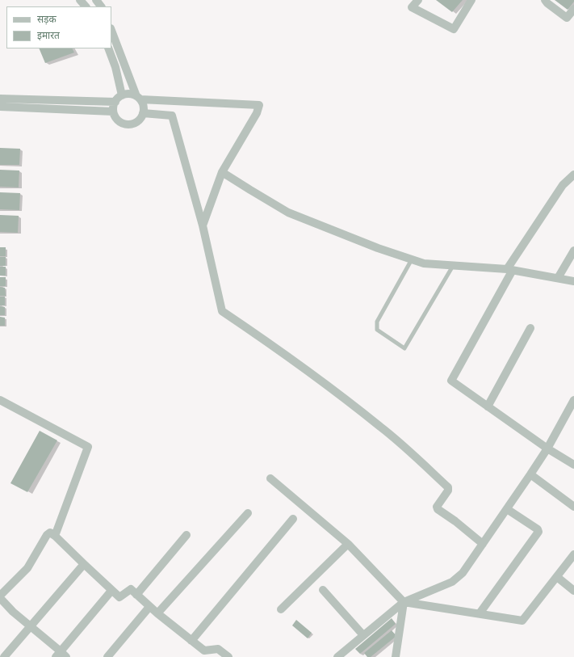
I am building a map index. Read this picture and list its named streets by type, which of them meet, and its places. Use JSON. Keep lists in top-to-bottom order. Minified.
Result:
{"legend":["सड़क","इमारत"]}
